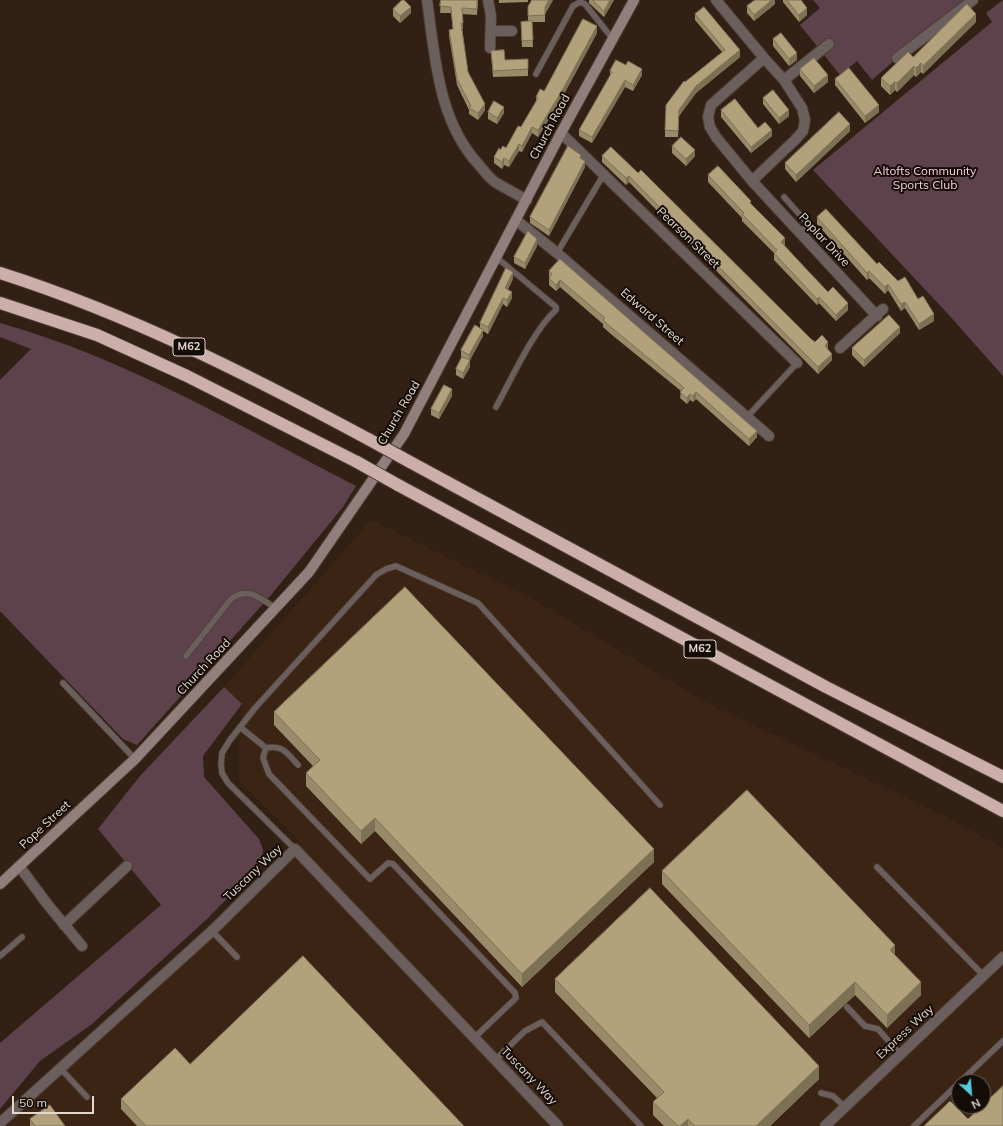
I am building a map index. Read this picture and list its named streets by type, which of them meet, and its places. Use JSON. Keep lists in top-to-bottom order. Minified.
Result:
{"streets":{"highway":["M62"],"street":["Church Road","Pearson Street","Poplar Drive","Edward Street","Pope Street","Tuscany Way","Express Way"]},"crossings":[["Church Road","Pearson Street"],["Church Road","Edward Street"],["Church Road","Pope Street"]],"parks":["Altofts Community Sports Club"],"scale_bar":"50 m","north":"bottom right"}
